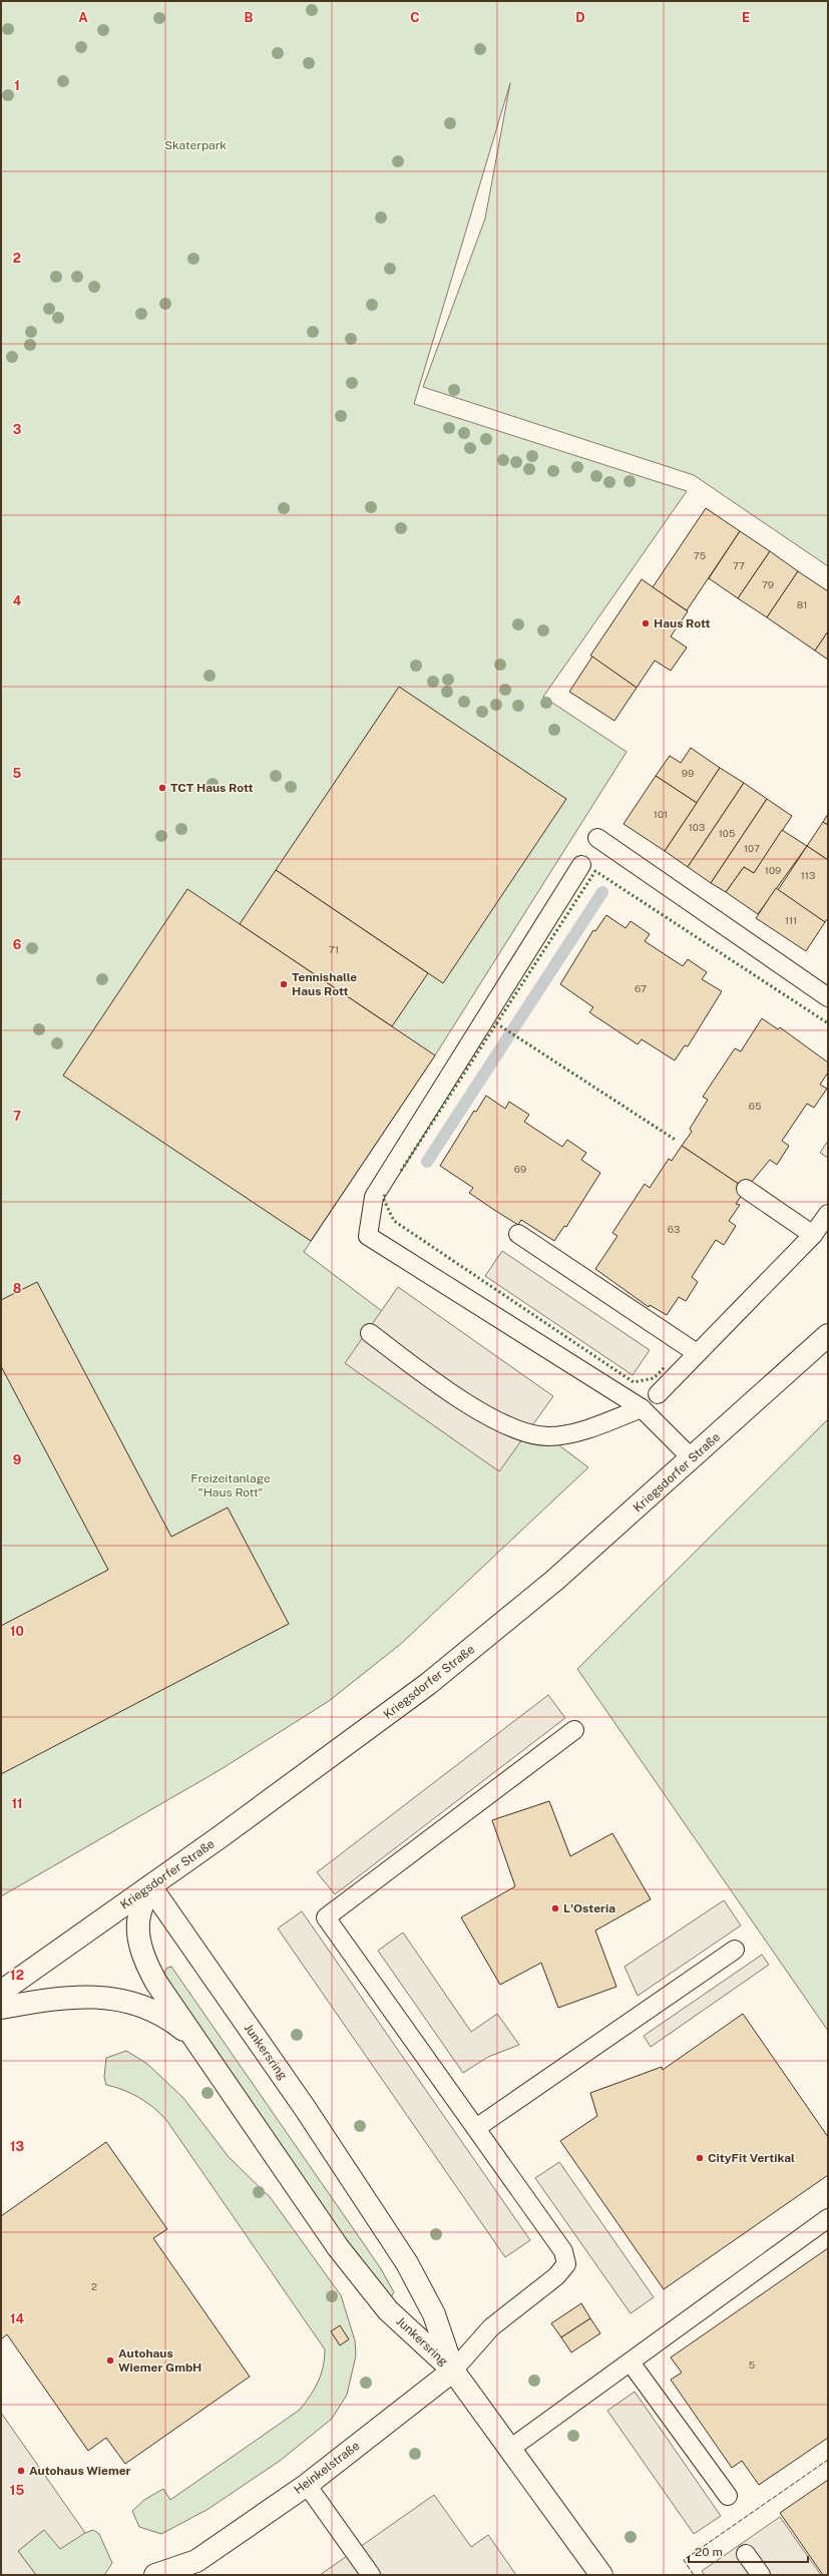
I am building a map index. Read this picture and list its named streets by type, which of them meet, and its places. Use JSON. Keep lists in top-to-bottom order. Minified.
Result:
{"streets":{"street":["Kriegsdorfer Straße","Junkersring","Heinkelstraße"]},"crossings":[["Kriegsdorfer Straße","Junkersring"],["Junkersring","Heinkelstraße"]],"parks":["Skaterpark","Freizeitanlage \"Haus Rott\""],"places":["Haus Rott","TCT Haus Rott","Tennishalle Haus Rott","L'Osteria","CityFit Vertikal","Autohaus Wiemer GmbH","Autohaus Wiemer"],"house_numbers":["75","77","79","81","99","101","103","105","107","109","113","111","71","67","65","69","63","2","5"],"scale_bar":"20 m","grid":{"columns":["A","B","C","D","E"],"rows":["1","2","3","4","5","6","7","8","9","10","11","12","13","14","15"]}}
